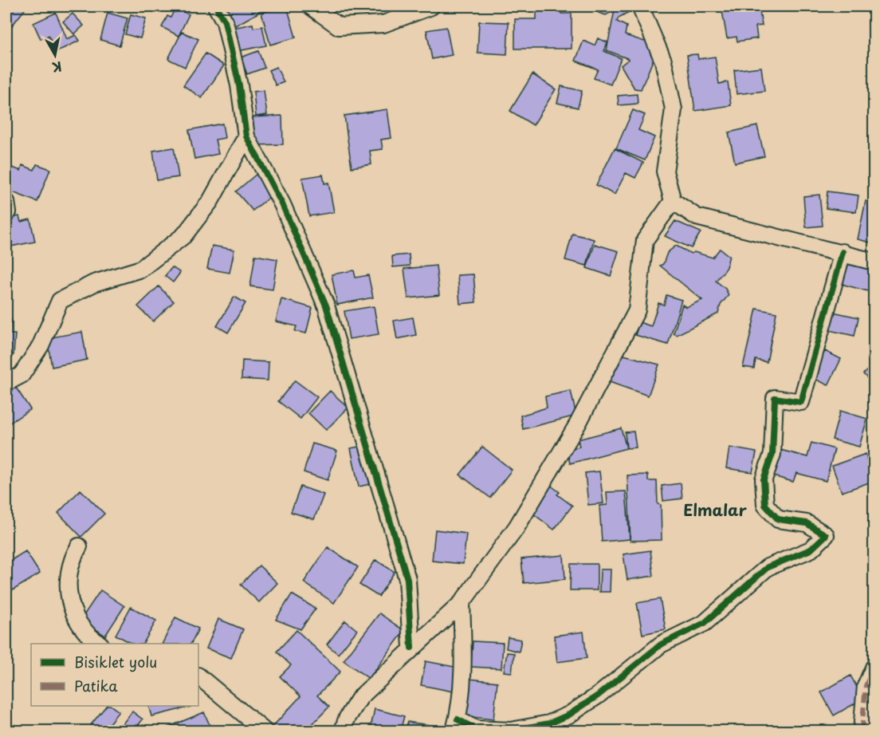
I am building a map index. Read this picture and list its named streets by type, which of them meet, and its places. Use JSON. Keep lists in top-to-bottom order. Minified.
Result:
{"districts":["Elmalar"],"legend":["Bisiklet yolu","Patika"],"north":"bottom"}
